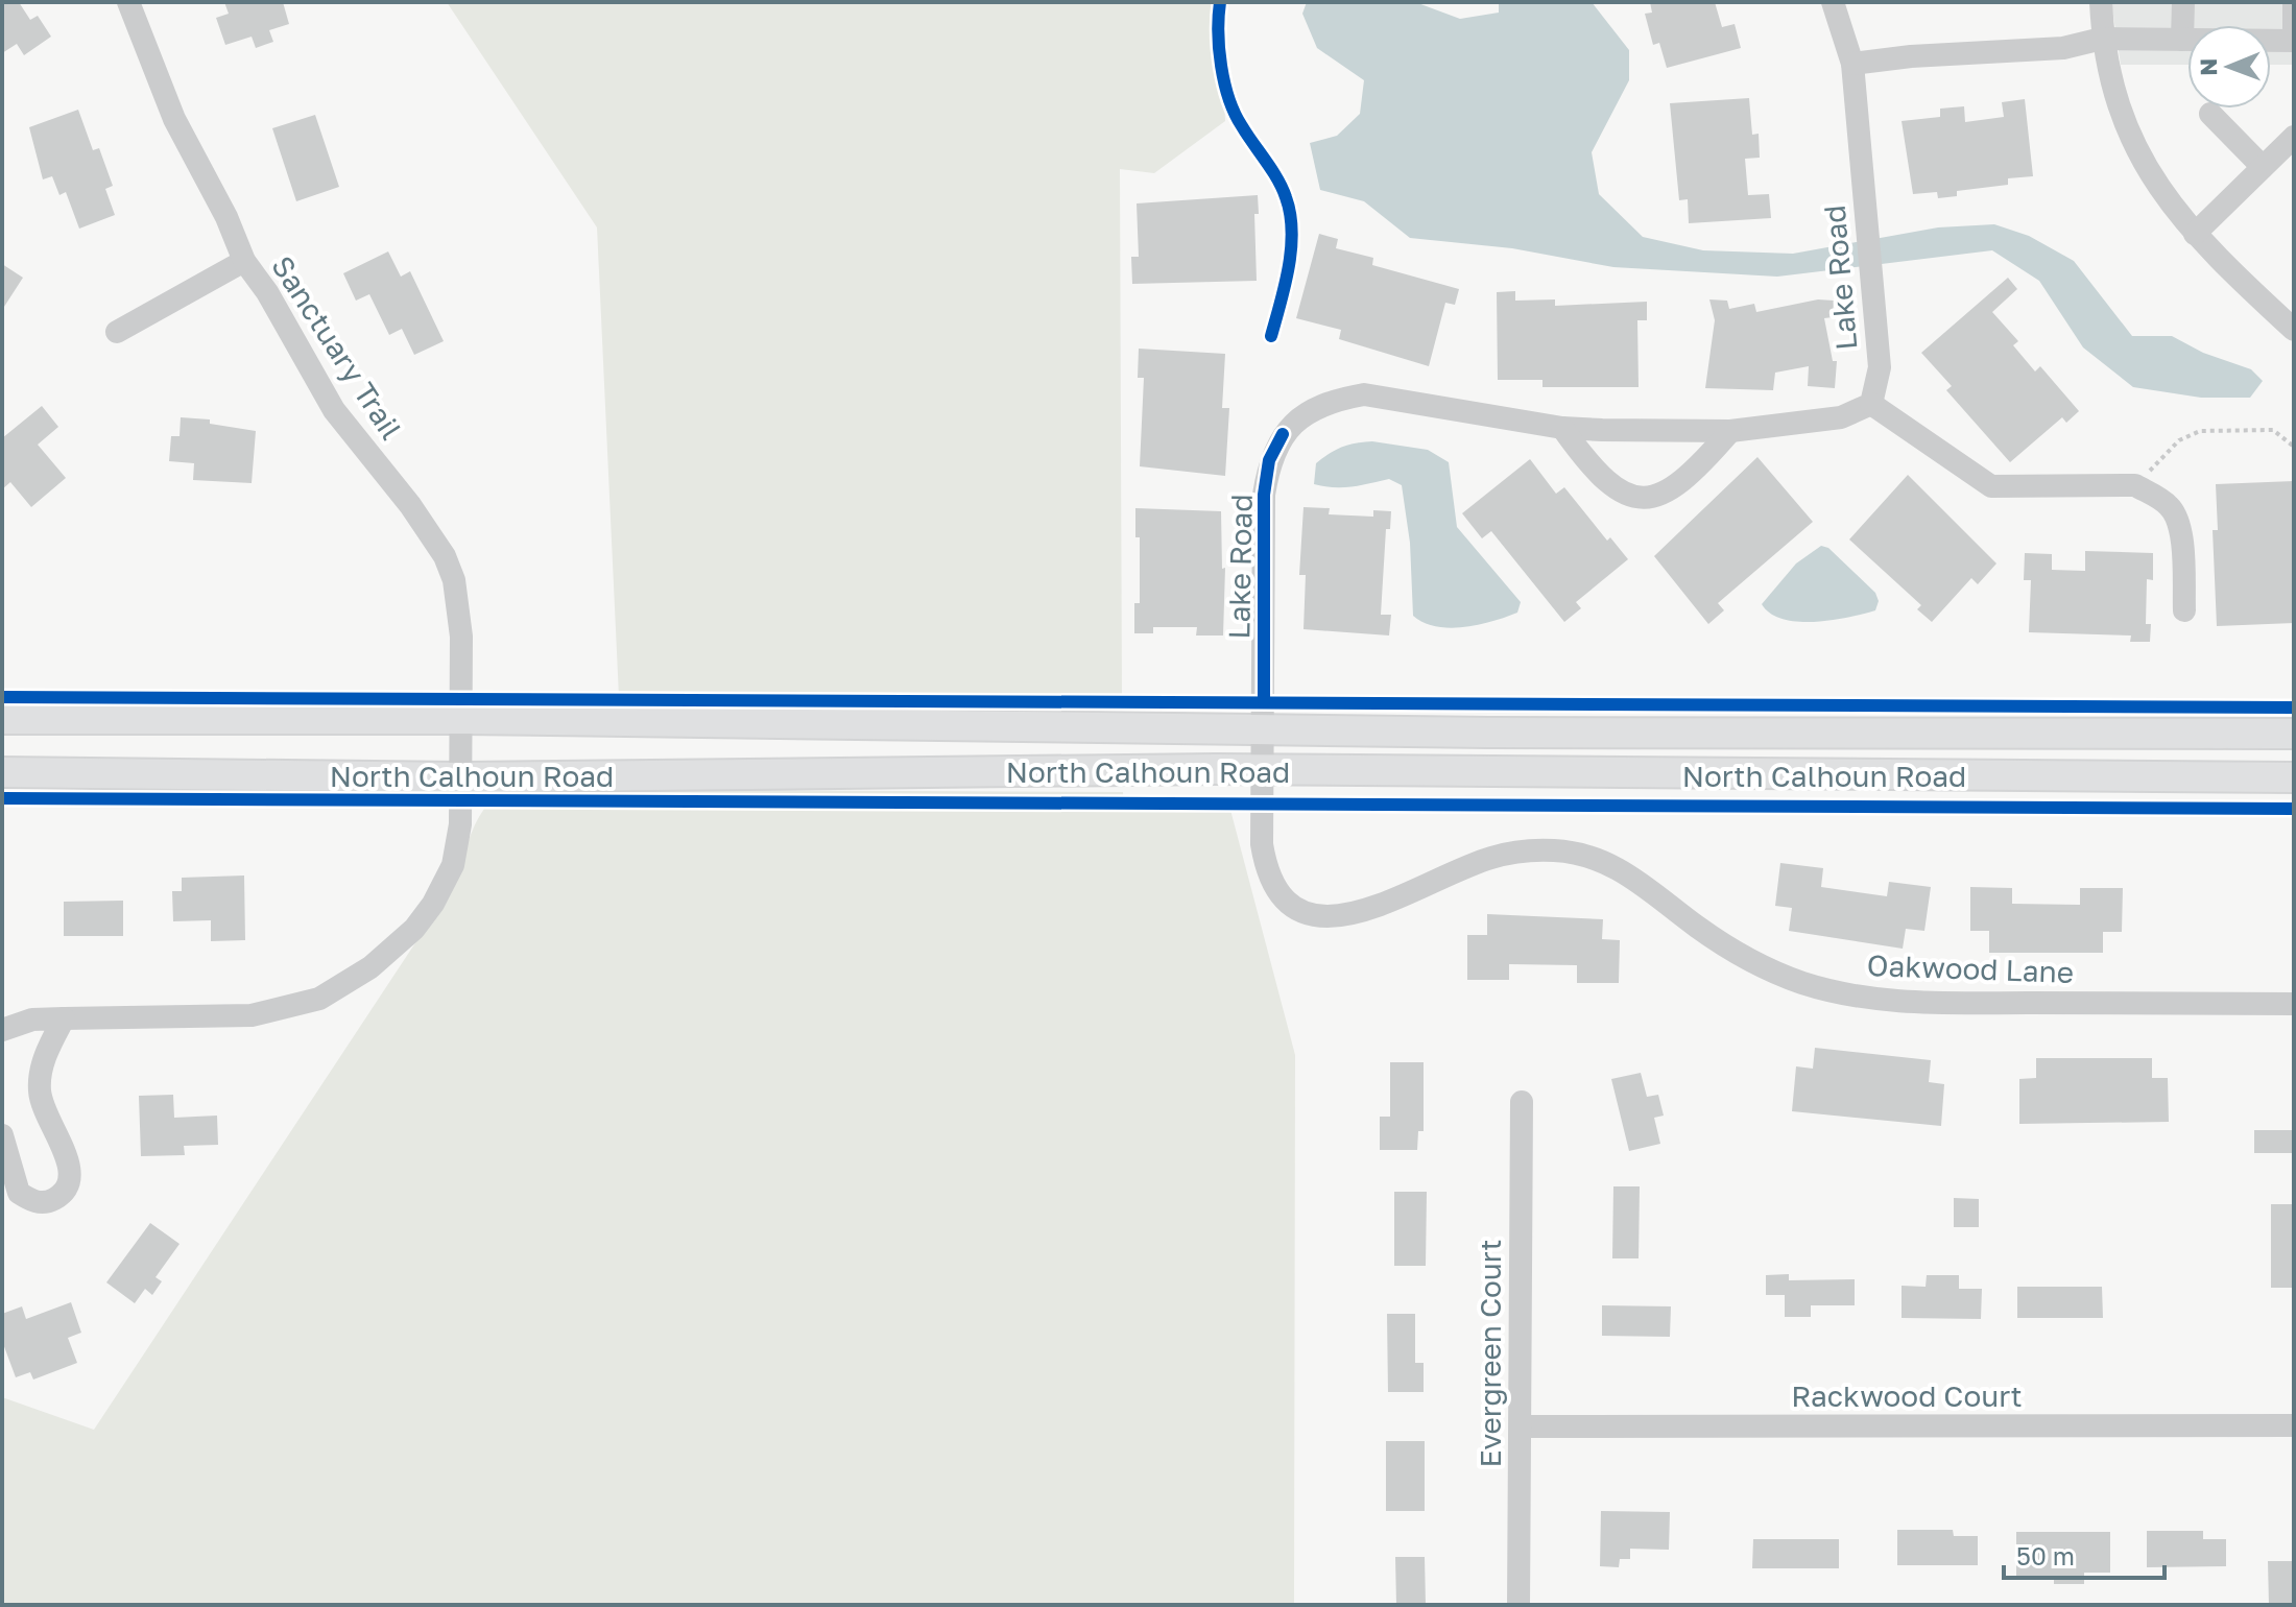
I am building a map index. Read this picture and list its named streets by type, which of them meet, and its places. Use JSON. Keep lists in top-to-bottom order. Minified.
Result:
{"streets":{"main road":["North Calhoun Road"],"street":["Lake Road","Sanctuary Trail","Oakwood Lane","Evergreen Court","Rackwood Court"]},"crossings":[["Lake Road","North Calhoun Road"],["Lake Road","Oakwood Lane"],["Sanctuary Trail","North Calhoun Road"],["North Calhoun Road","Oakwood Lane"],["Evergreen Court","Rackwood Court"]],"scale_bar":"50 m","north":"left"}
